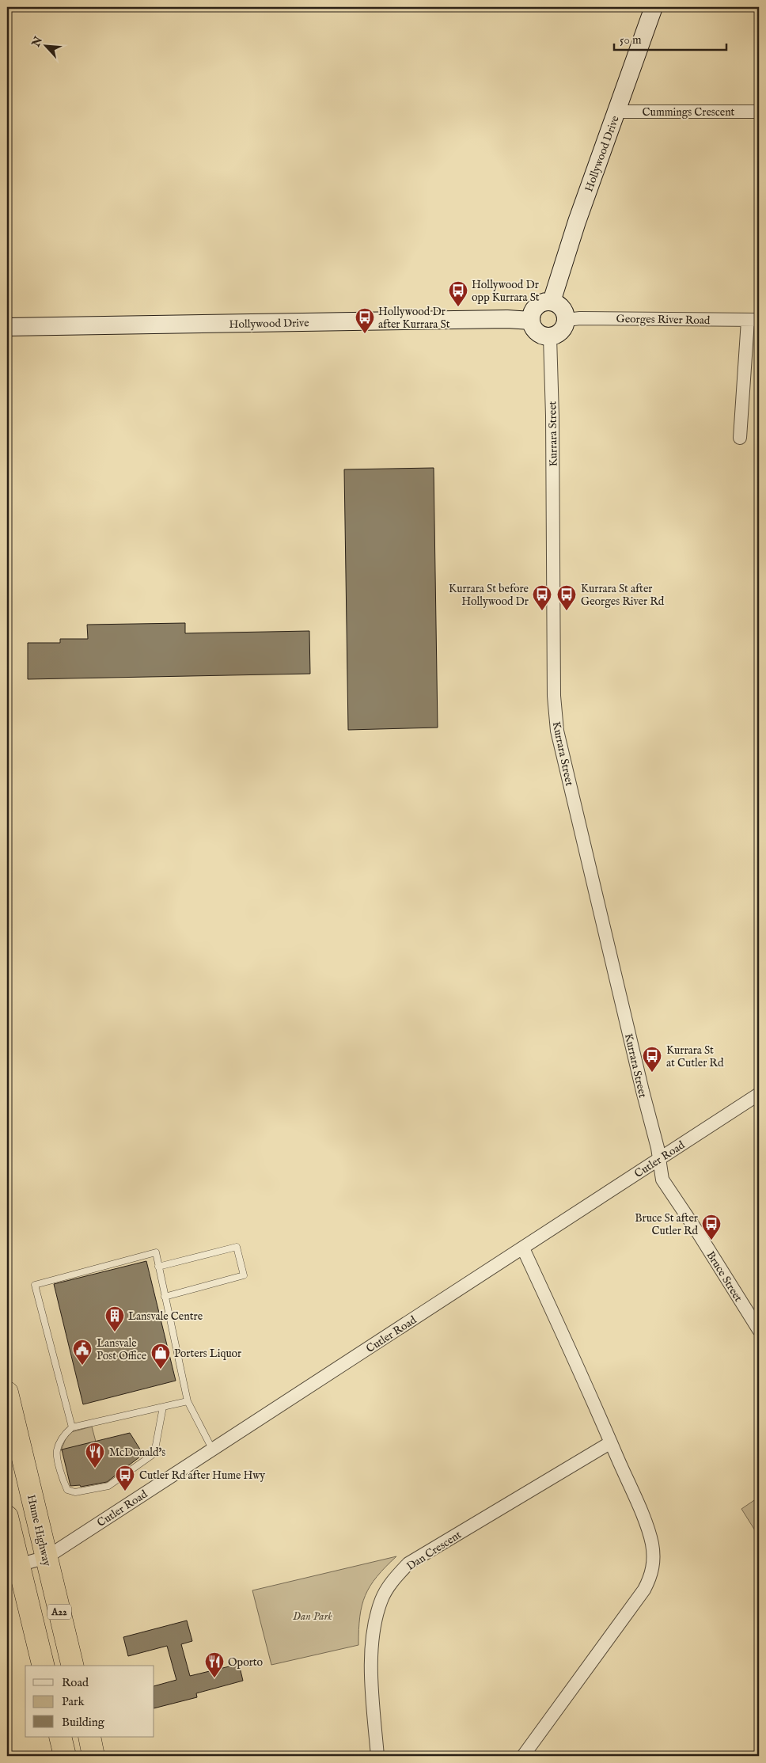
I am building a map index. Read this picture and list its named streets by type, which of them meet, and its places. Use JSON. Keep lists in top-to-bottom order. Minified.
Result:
{"streets":{"highway":["Hume Highway","A22"],"street":["Cummings Crescent","Hollywood Drive","Georges River Road","Kurrara Street","Cutler Road","Bruce Street","Dan Crescent"]},"crossings":[["Cummings Crescent","Hollywood Drive"],["Hollywood Drive","Georges River Road"],["Hollywood Drive","Kurrara Street"],["Georges River Road","Kurrara Street"],["Kurrara Street","Cutler Road"],["Kurrara Street","Bruce Street"],["Cutler Road","Bruce Street"],["Cutler Road","Hume Highway"],["Cutler Road","A22"]],"parks":["Dan Park"],"places":{"bus stop":["Hollywood Dr opp Kurrara St","Hollywood Dr after Kurrara St","Kurrara St before Hollywood Dr","Kurrara St after Georges River Rd","Kurrara St at Cutler Rd","Bruce St after Cutler Rd","Cutler Rd after Hume Hwy"],"building":["Lansvale Centre"],"public building":["Lansvale Post Office"],"shop":["Porters Liquor"],"restaurant":["McDonald's","Oporto"]},"legend":["Road","Park","Building"],"scale_bar":"50 m","north":"top left"}
